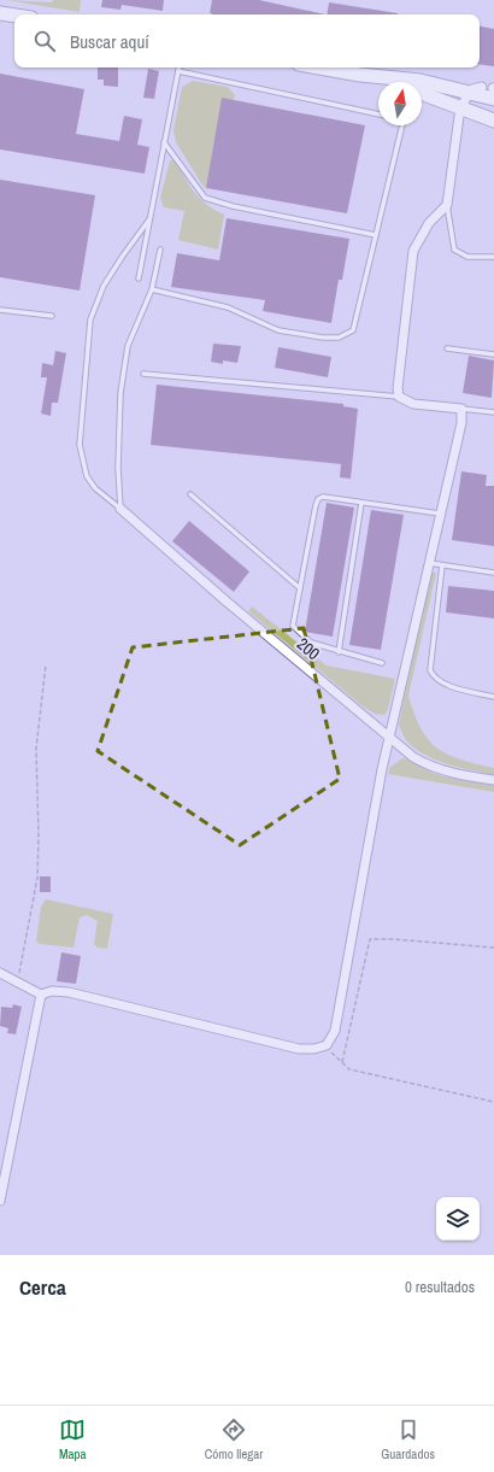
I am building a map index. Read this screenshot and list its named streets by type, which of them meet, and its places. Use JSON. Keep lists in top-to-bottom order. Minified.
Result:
{"streets":{"street":["200"]},"north":"top","page":{"search":"Buscar aquí","heading":["Cerca","0 resultados"],"nav":["Mapa","Cómo llegar","Guardados"]}}
